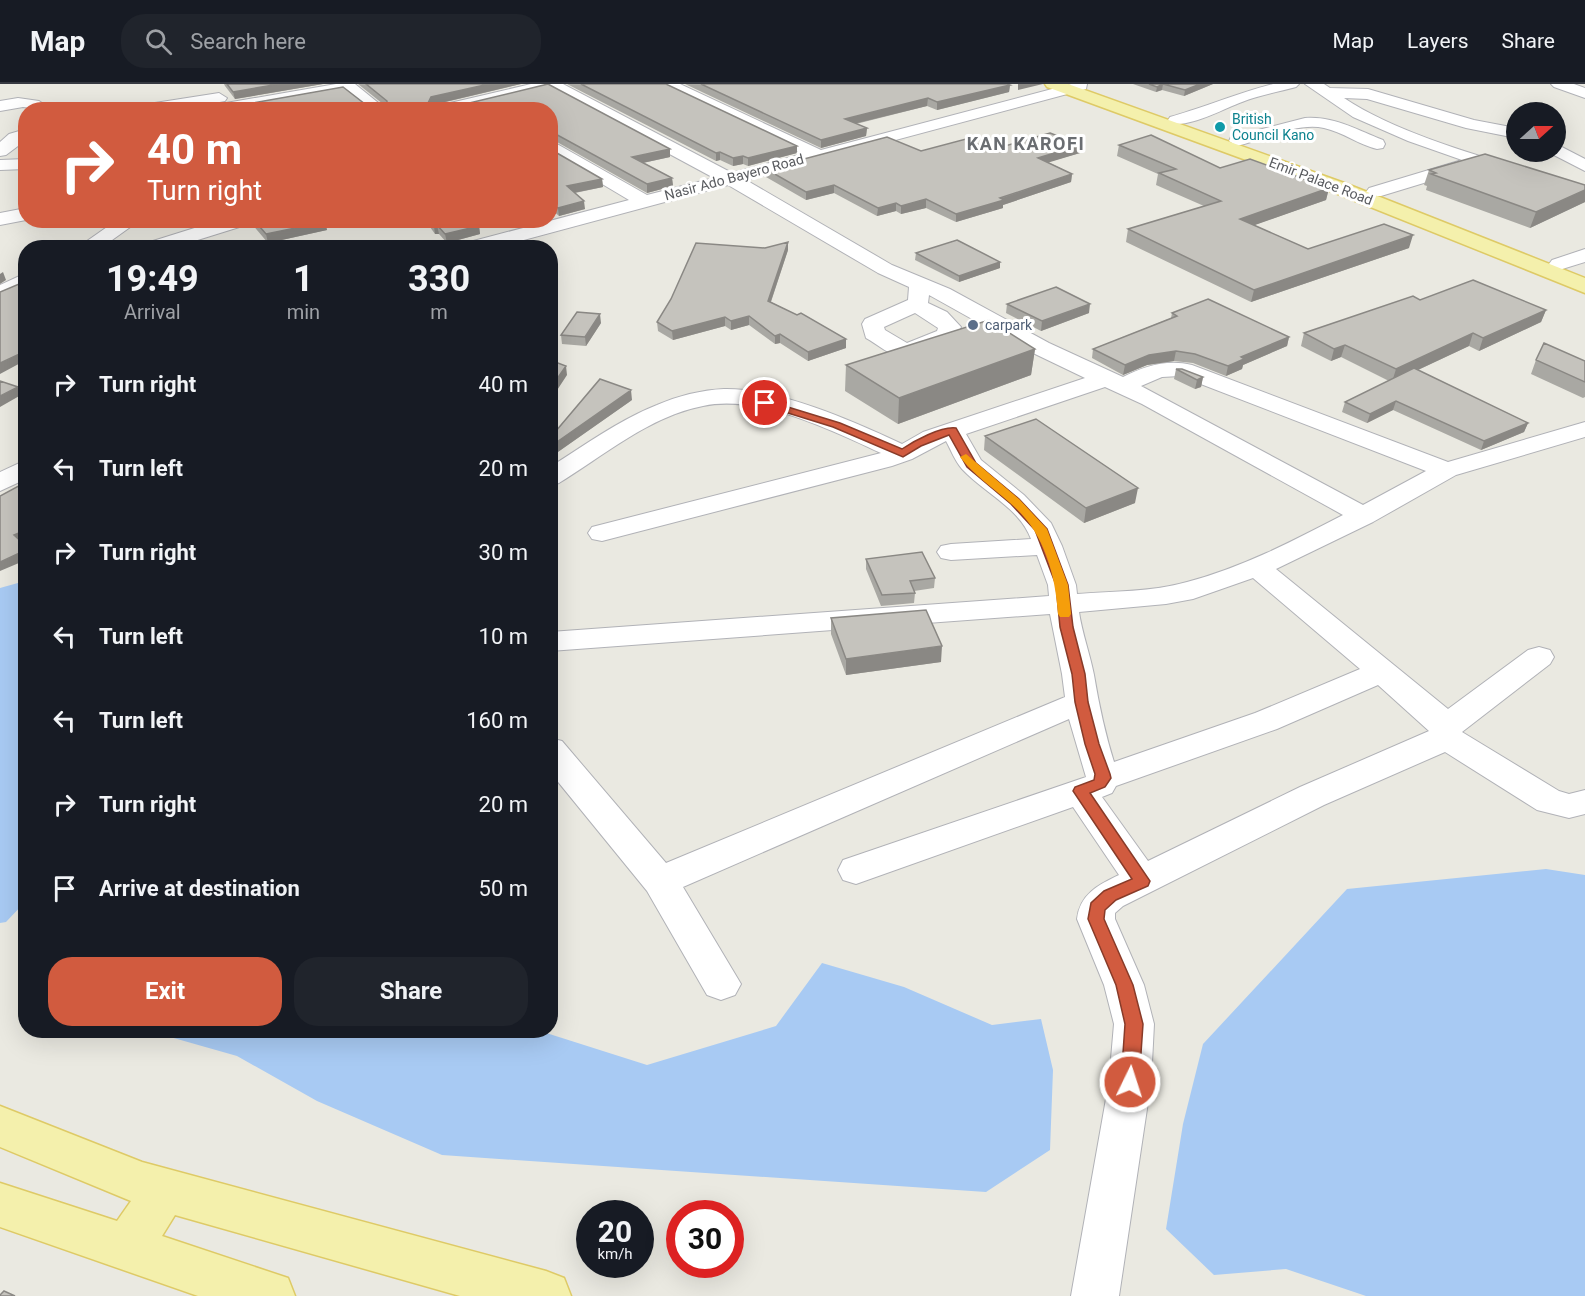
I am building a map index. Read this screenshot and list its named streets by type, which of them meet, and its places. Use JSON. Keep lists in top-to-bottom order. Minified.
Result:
{"streets":{"main road":["Emir Palace Road"],"street":["Nasir Ado Bayero Road"]},"crossings":[["Nasir Ado Bayero Road","Emir Palace Road"]],"districts":["KAN KAROFI"],"places":["British Council Kano","carpark"],"north":"right","page":{"header":"Map","search":"Search here","nav":["Map","Layers","Share"],"turn":["40 m","Turn right"],"eta":["19:49","Arrival","1","min","330","m"],"list":[{"name":"Turn right","value":"40 m"},{"name":"Turn left","value":"20 m"},{"name":"Turn right","value":"30 m"},{"name":"Turn left","value":"10 m"},{"name":"Turn left","value":"160 m"},{"name":"Turn right","value":"20 m"},{"name":"Arrive at destination","value":"50 m"}],"buttons":["Exit","Share"],"speed":"20 km/h","limit":"30"}}
